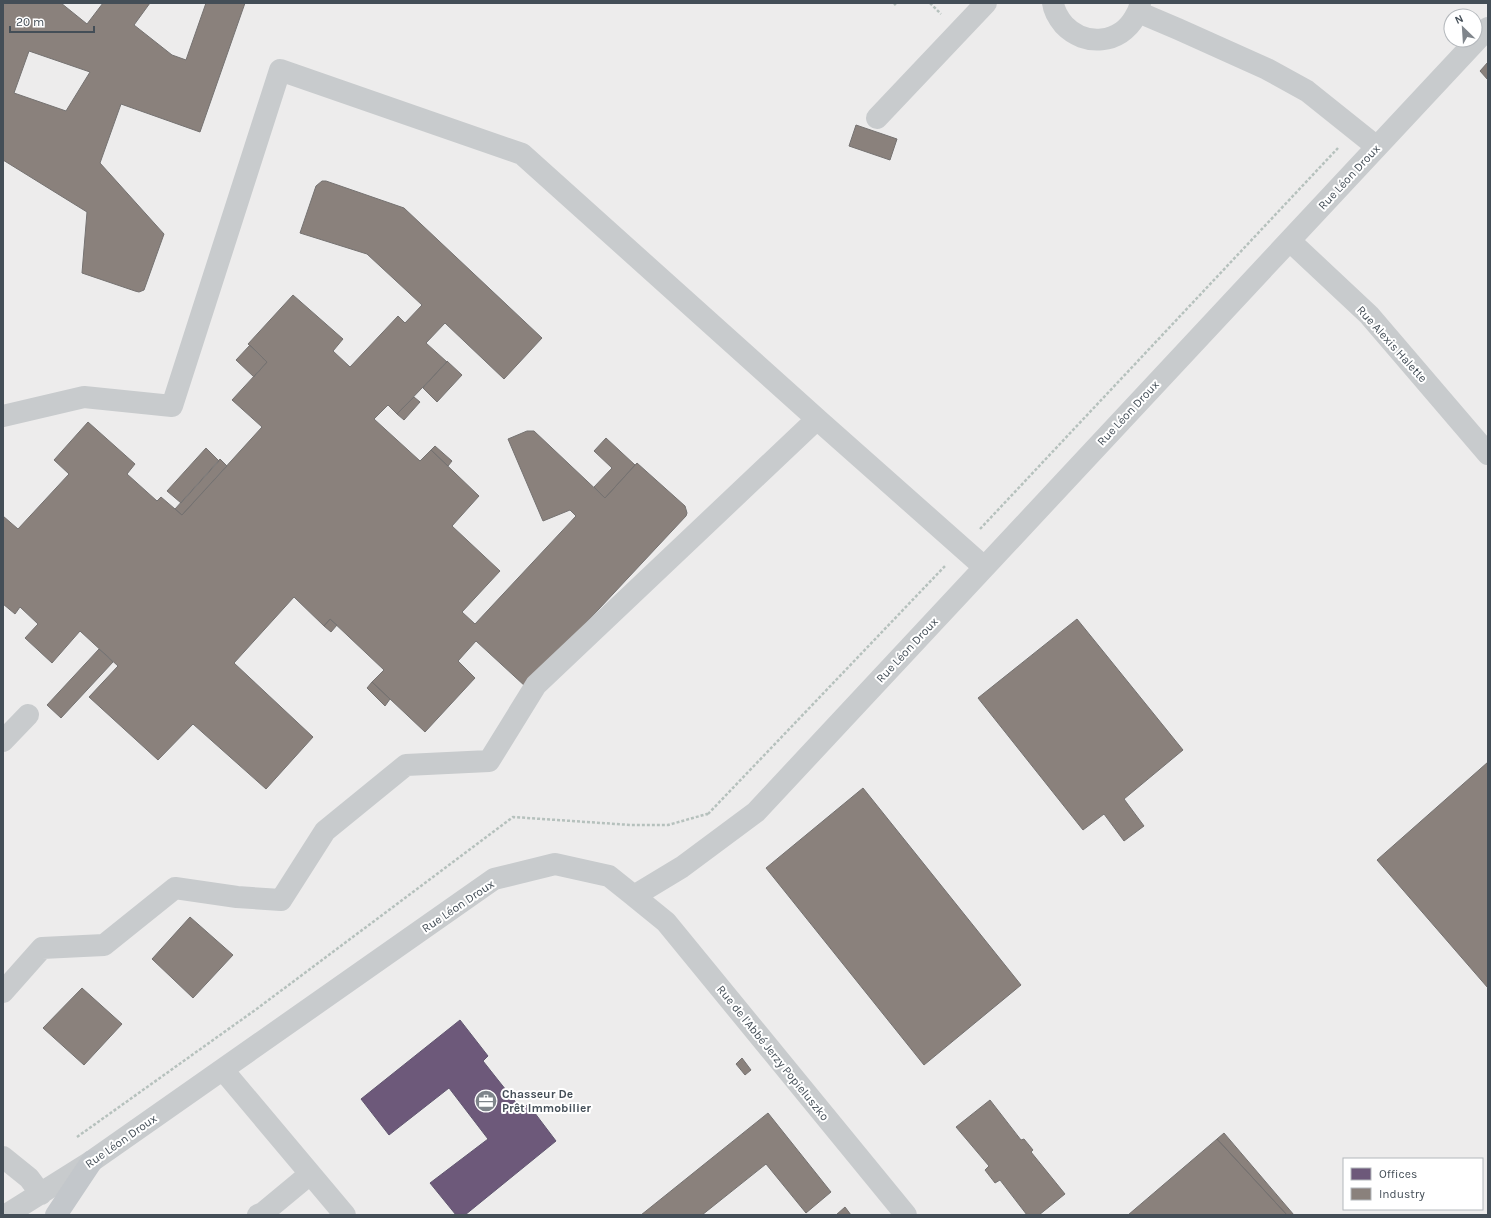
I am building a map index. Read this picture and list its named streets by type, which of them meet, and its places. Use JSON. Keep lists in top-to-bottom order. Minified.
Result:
{"streets":{"street":["Rue Léon Droux","Rue Alexis Halette","Rue de l'Abbé Jerzy Popieluszko"]},"crossings":[["Rue Léon Droux","Rue Alexis Halette"],["Rue Léon Droux","Rue de l'Abbé Jerzy Popieluszko"]],"places":{"office":["Chasseur De Prêt Immobilier"]},"legend":["Offices","Industry"],"scale_bar":"20 m","north":"top left"}
